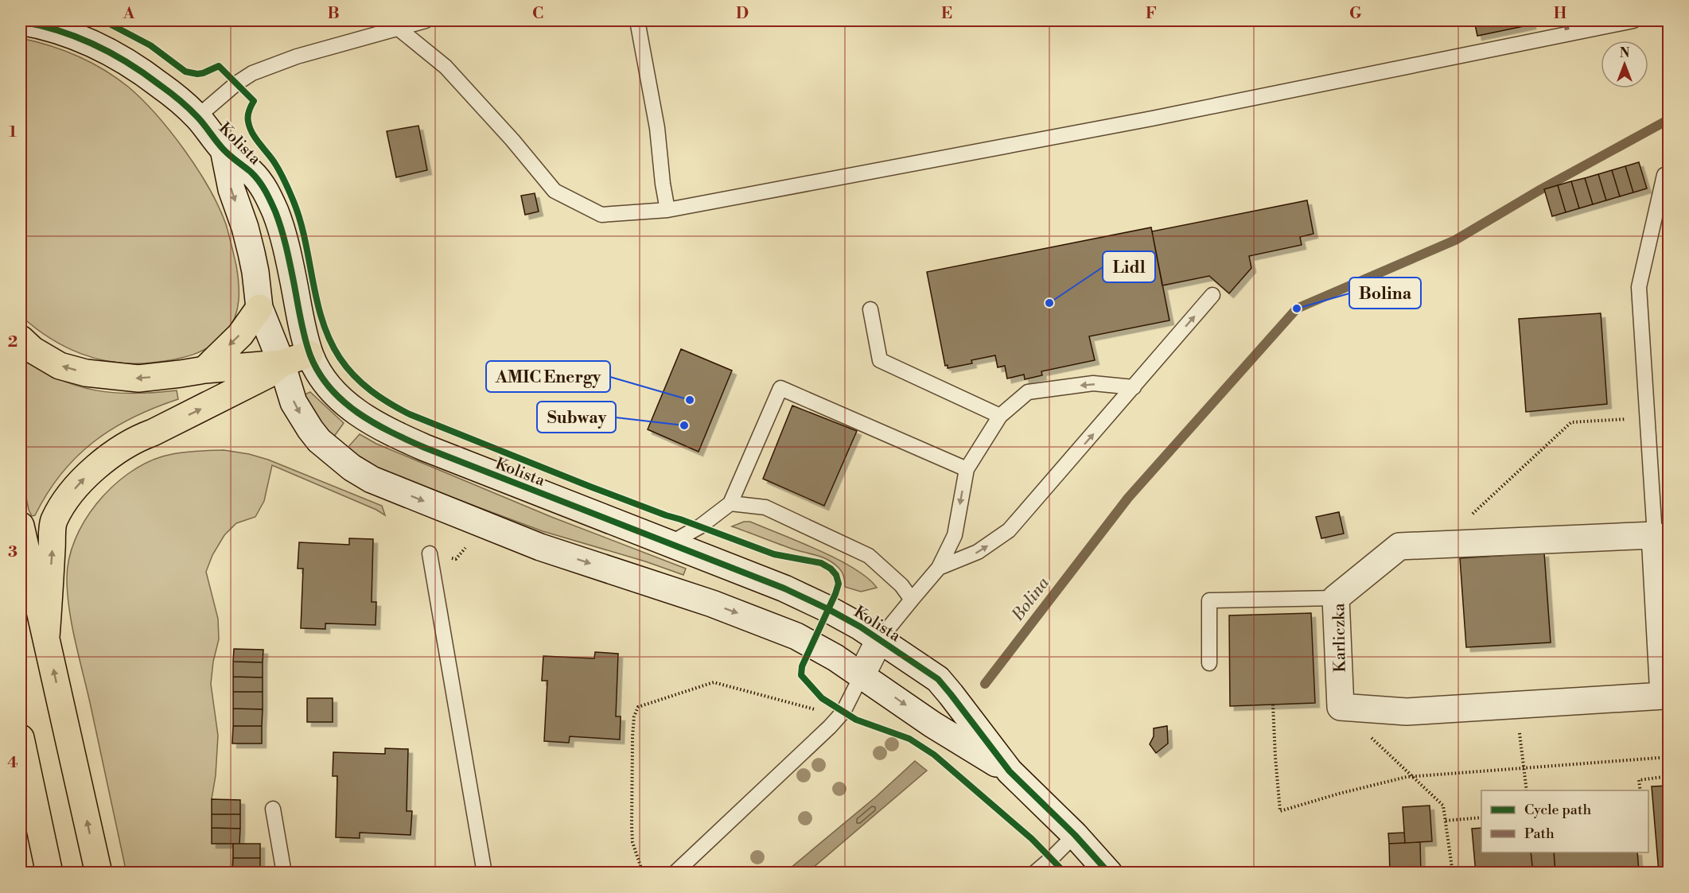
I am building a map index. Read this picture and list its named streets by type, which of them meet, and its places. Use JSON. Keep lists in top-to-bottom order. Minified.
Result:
{"streets":{"street":["Kolista","Karliczka"]},"water":["Bolina"],"places":["Lidl","Bolina","AMIC Energy","Subway"],"legend":["Cycle path","Path"],"north":"top","grid":{"columns":["A","B","C","D","E","F","G","H"],"rows":["1","2","3","4"]}}
